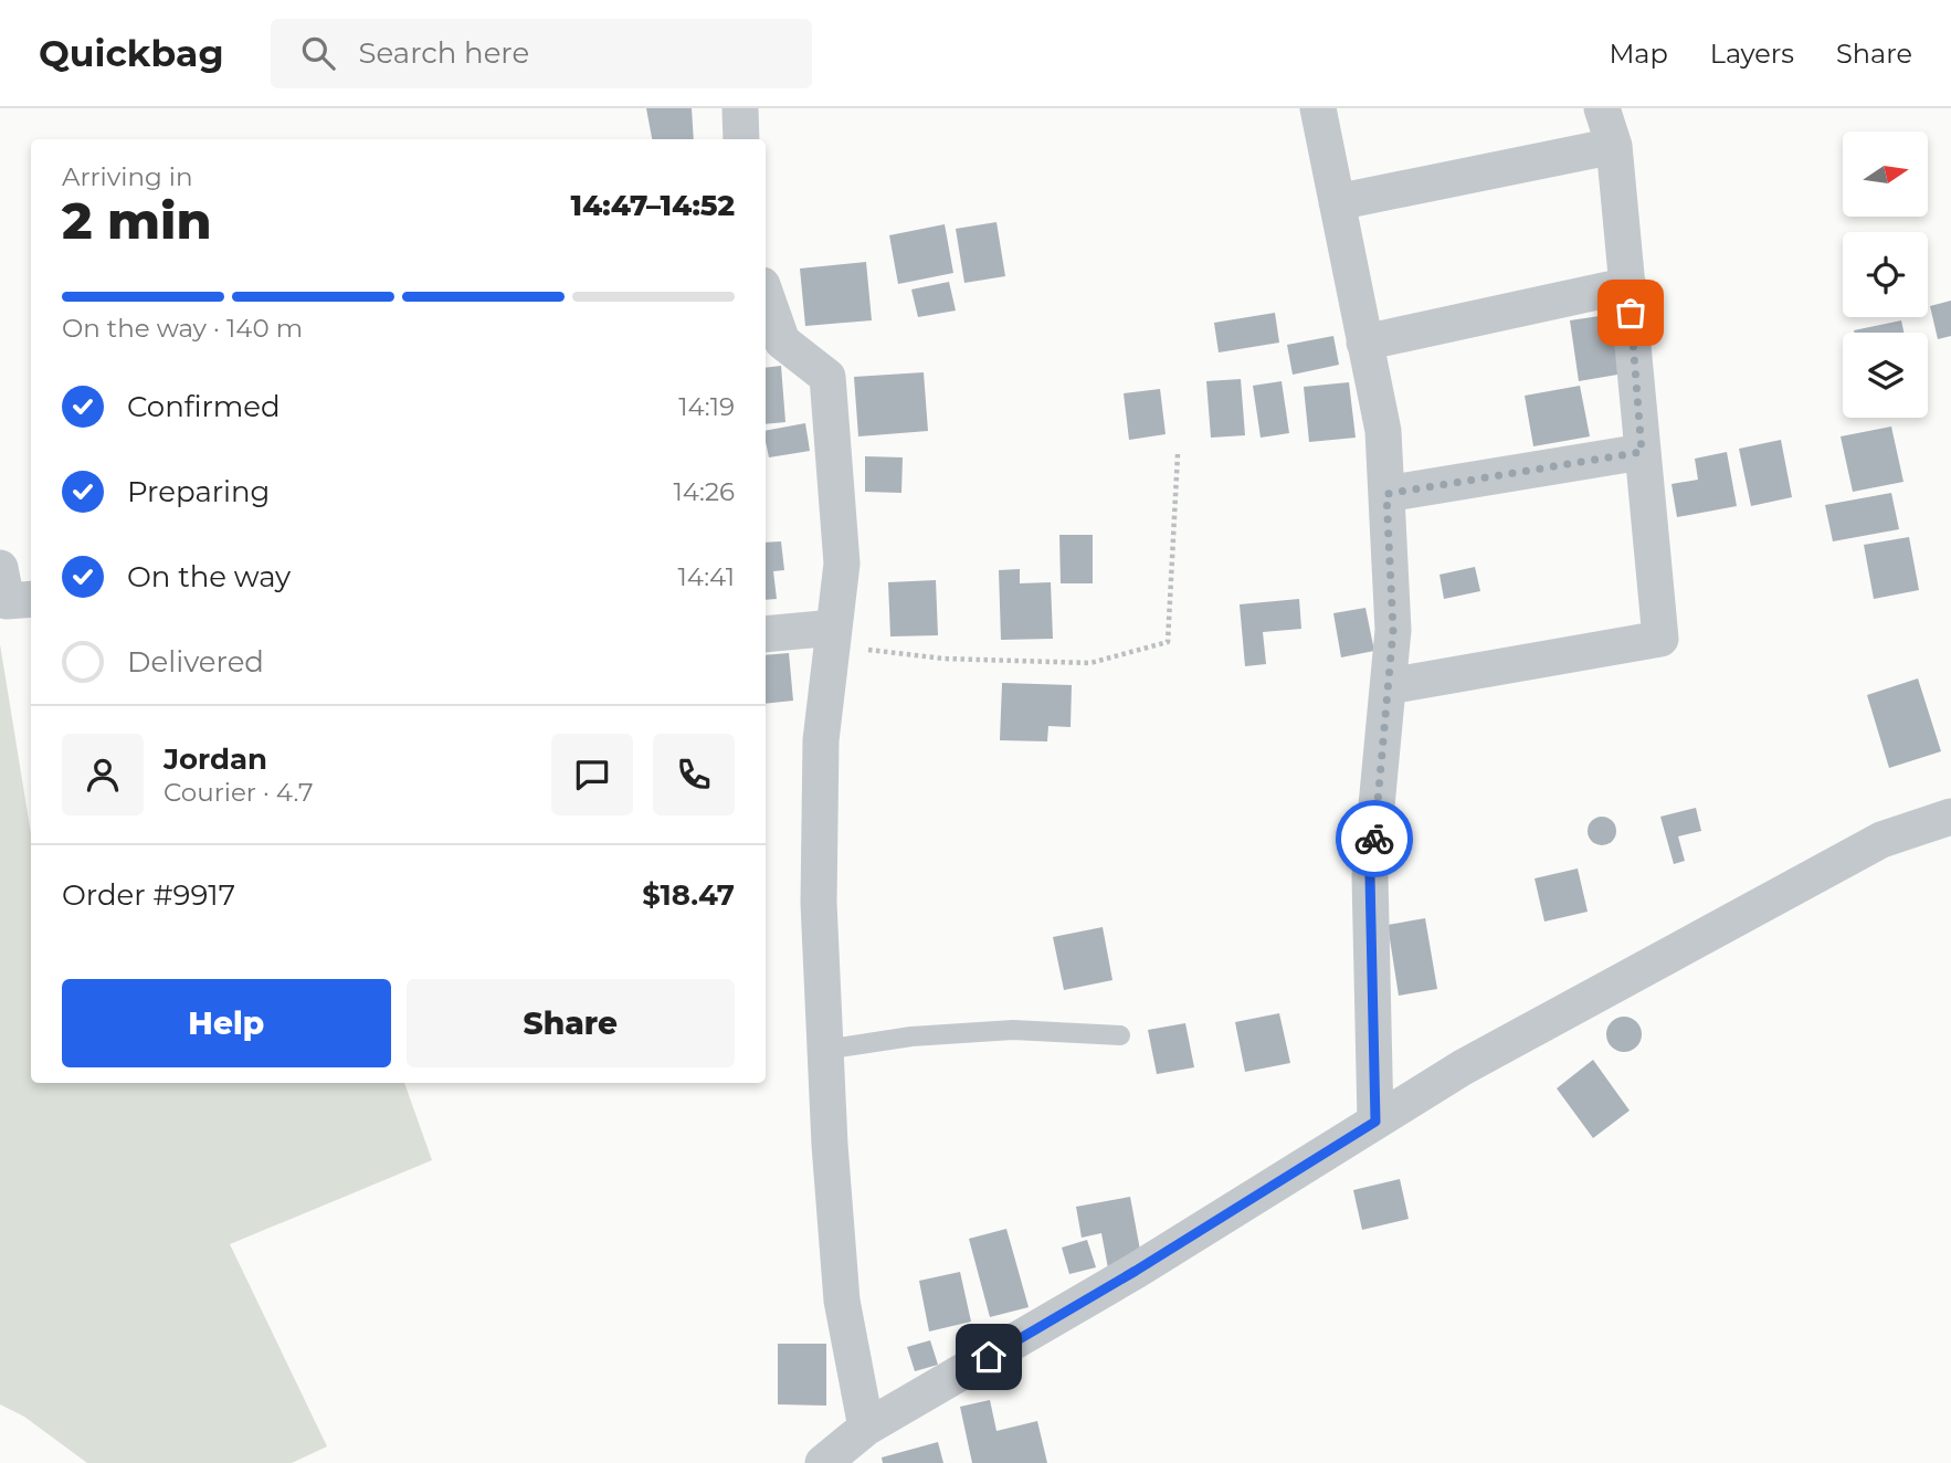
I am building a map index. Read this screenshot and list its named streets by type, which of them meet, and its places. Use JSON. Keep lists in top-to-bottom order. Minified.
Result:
{"north":"right","page":{"header":"Quickbag","search":"Search here","nav":["Map","Layers","Share"],"heading":["2 min","Arriving in","14:47–14:52"],"panel":["Jordan","Courier · 4.7","Order #9917","$18.47"],"bar":"On the way · 140 m","list":[["Confirmed","14:19"],["Preparing","14:26"],["On the way","14:41"],"Delivered"],"buttons":["Help","Share"]}}
